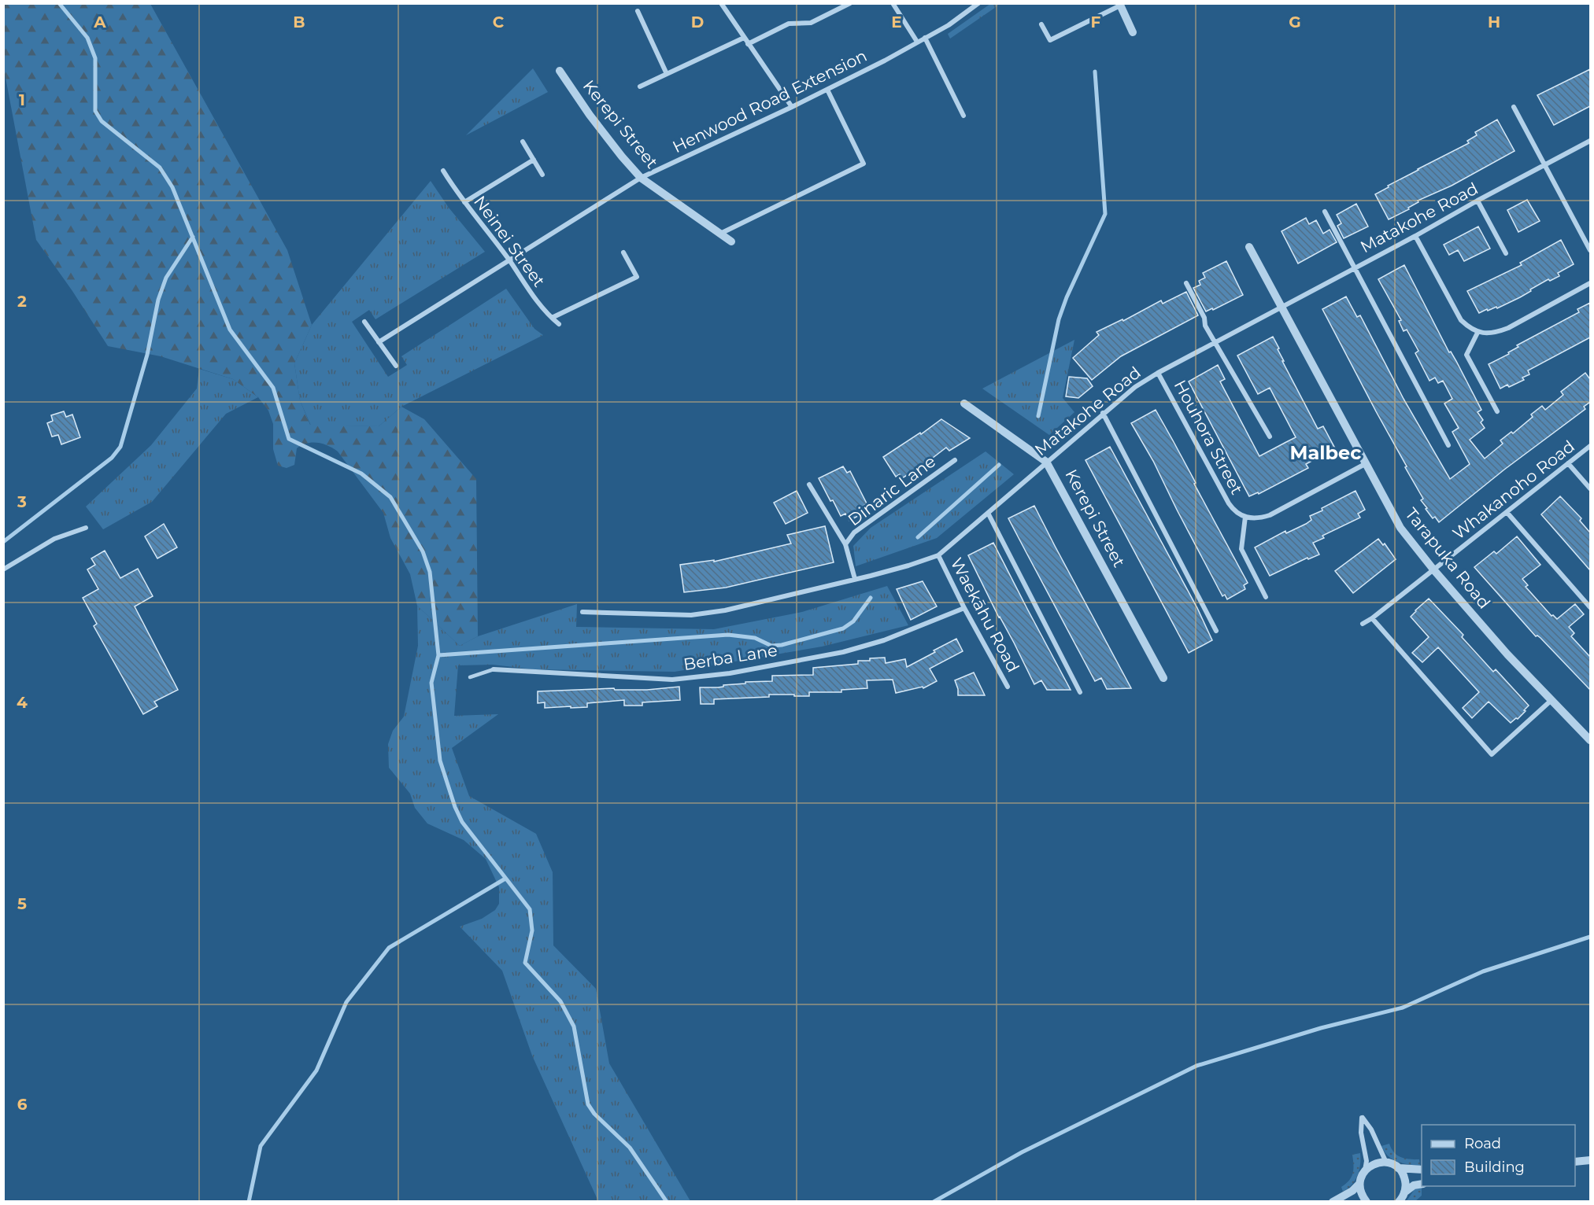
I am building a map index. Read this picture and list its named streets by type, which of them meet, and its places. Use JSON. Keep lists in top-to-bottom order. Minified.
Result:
{"streets":{"street":["Henwood Road Extension","Kerepi Street","Matakohe Road","Neinei Street","Houhora Street","Whakanoho Road","Dinaric Lane","Tarapuka Road","Waekāhu Road","Berba Lane"]},"crossings":[["Henwood Road Extension","Kerepi Street"],["Henwood Road Extension","Neinei Street"],["Kerepi Street","Matakohe Road"],["Matakohe Road","Houhora Street"],["Matakohe Road","Dinaric Lane"],["Matakohe Road","Tarapuka Road"],["Matakohe Road","Waekāhu Road"],["Houhora Street","Tarapuka Road"],["Whakanoho Road","Tarapuka Road"],["Waekāhu Road","Berba Lane"]],"districts":["Malbec"],"legend":["Road","Building"],"grid":{"columns":["A","B","C","D","E","F","G","H"],"rows":["1","2","3","4","5","6"]}}
